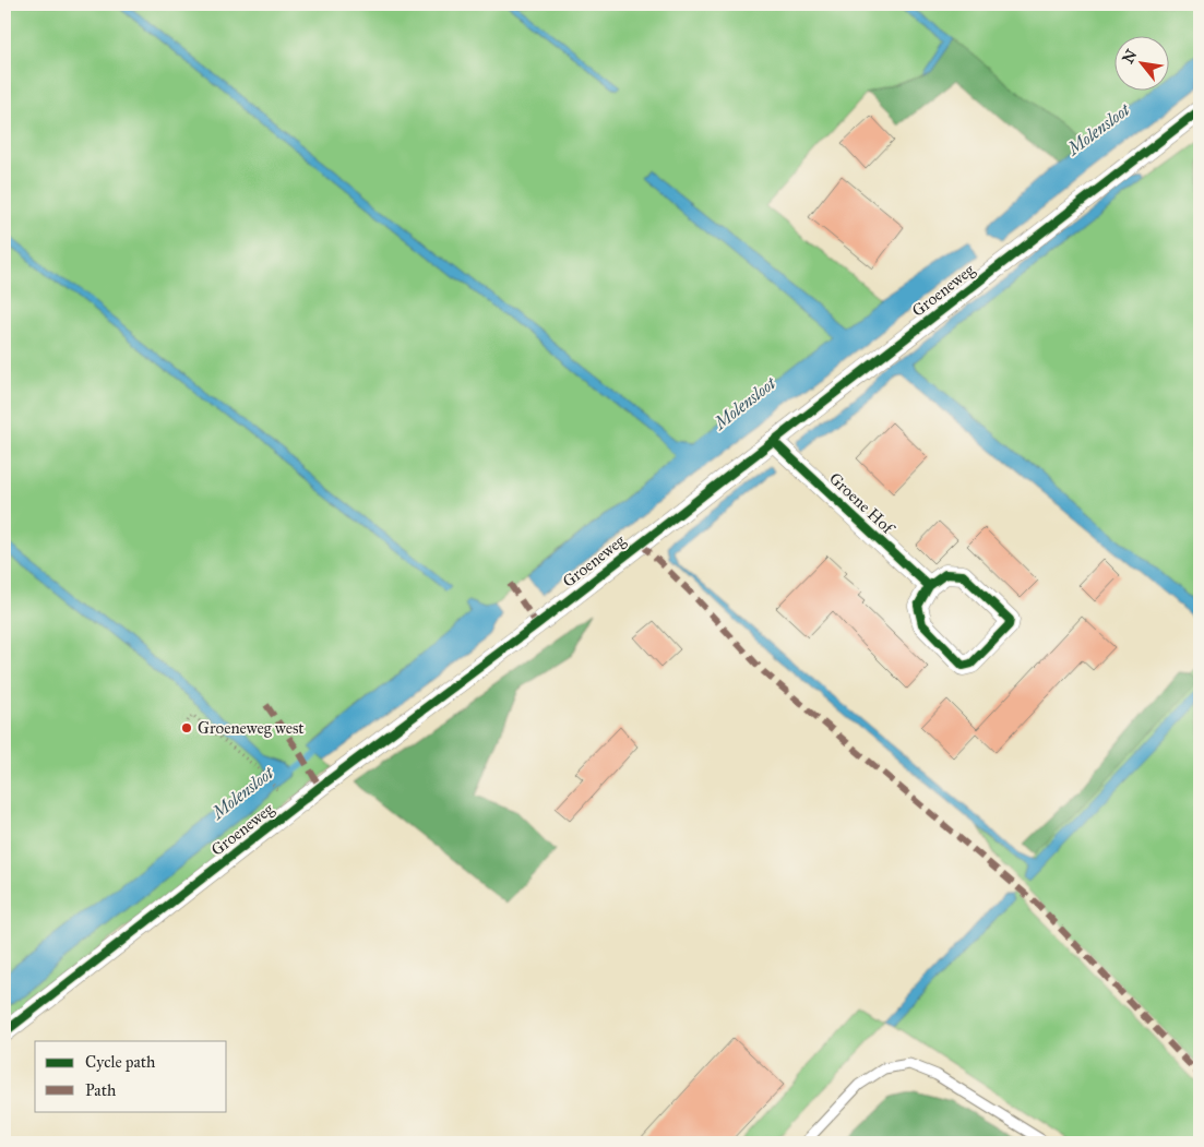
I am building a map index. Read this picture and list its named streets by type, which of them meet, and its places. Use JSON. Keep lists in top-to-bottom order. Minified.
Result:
{"streets":{"street":["Groeneweg","Groene Hof"]},"crossings":[["Groeneweg","Groene Hof"]],"water":["Molensloot"],"places":["Groeneweg west"],"legend":["Cycle path","Path"],"north":"top left"}
